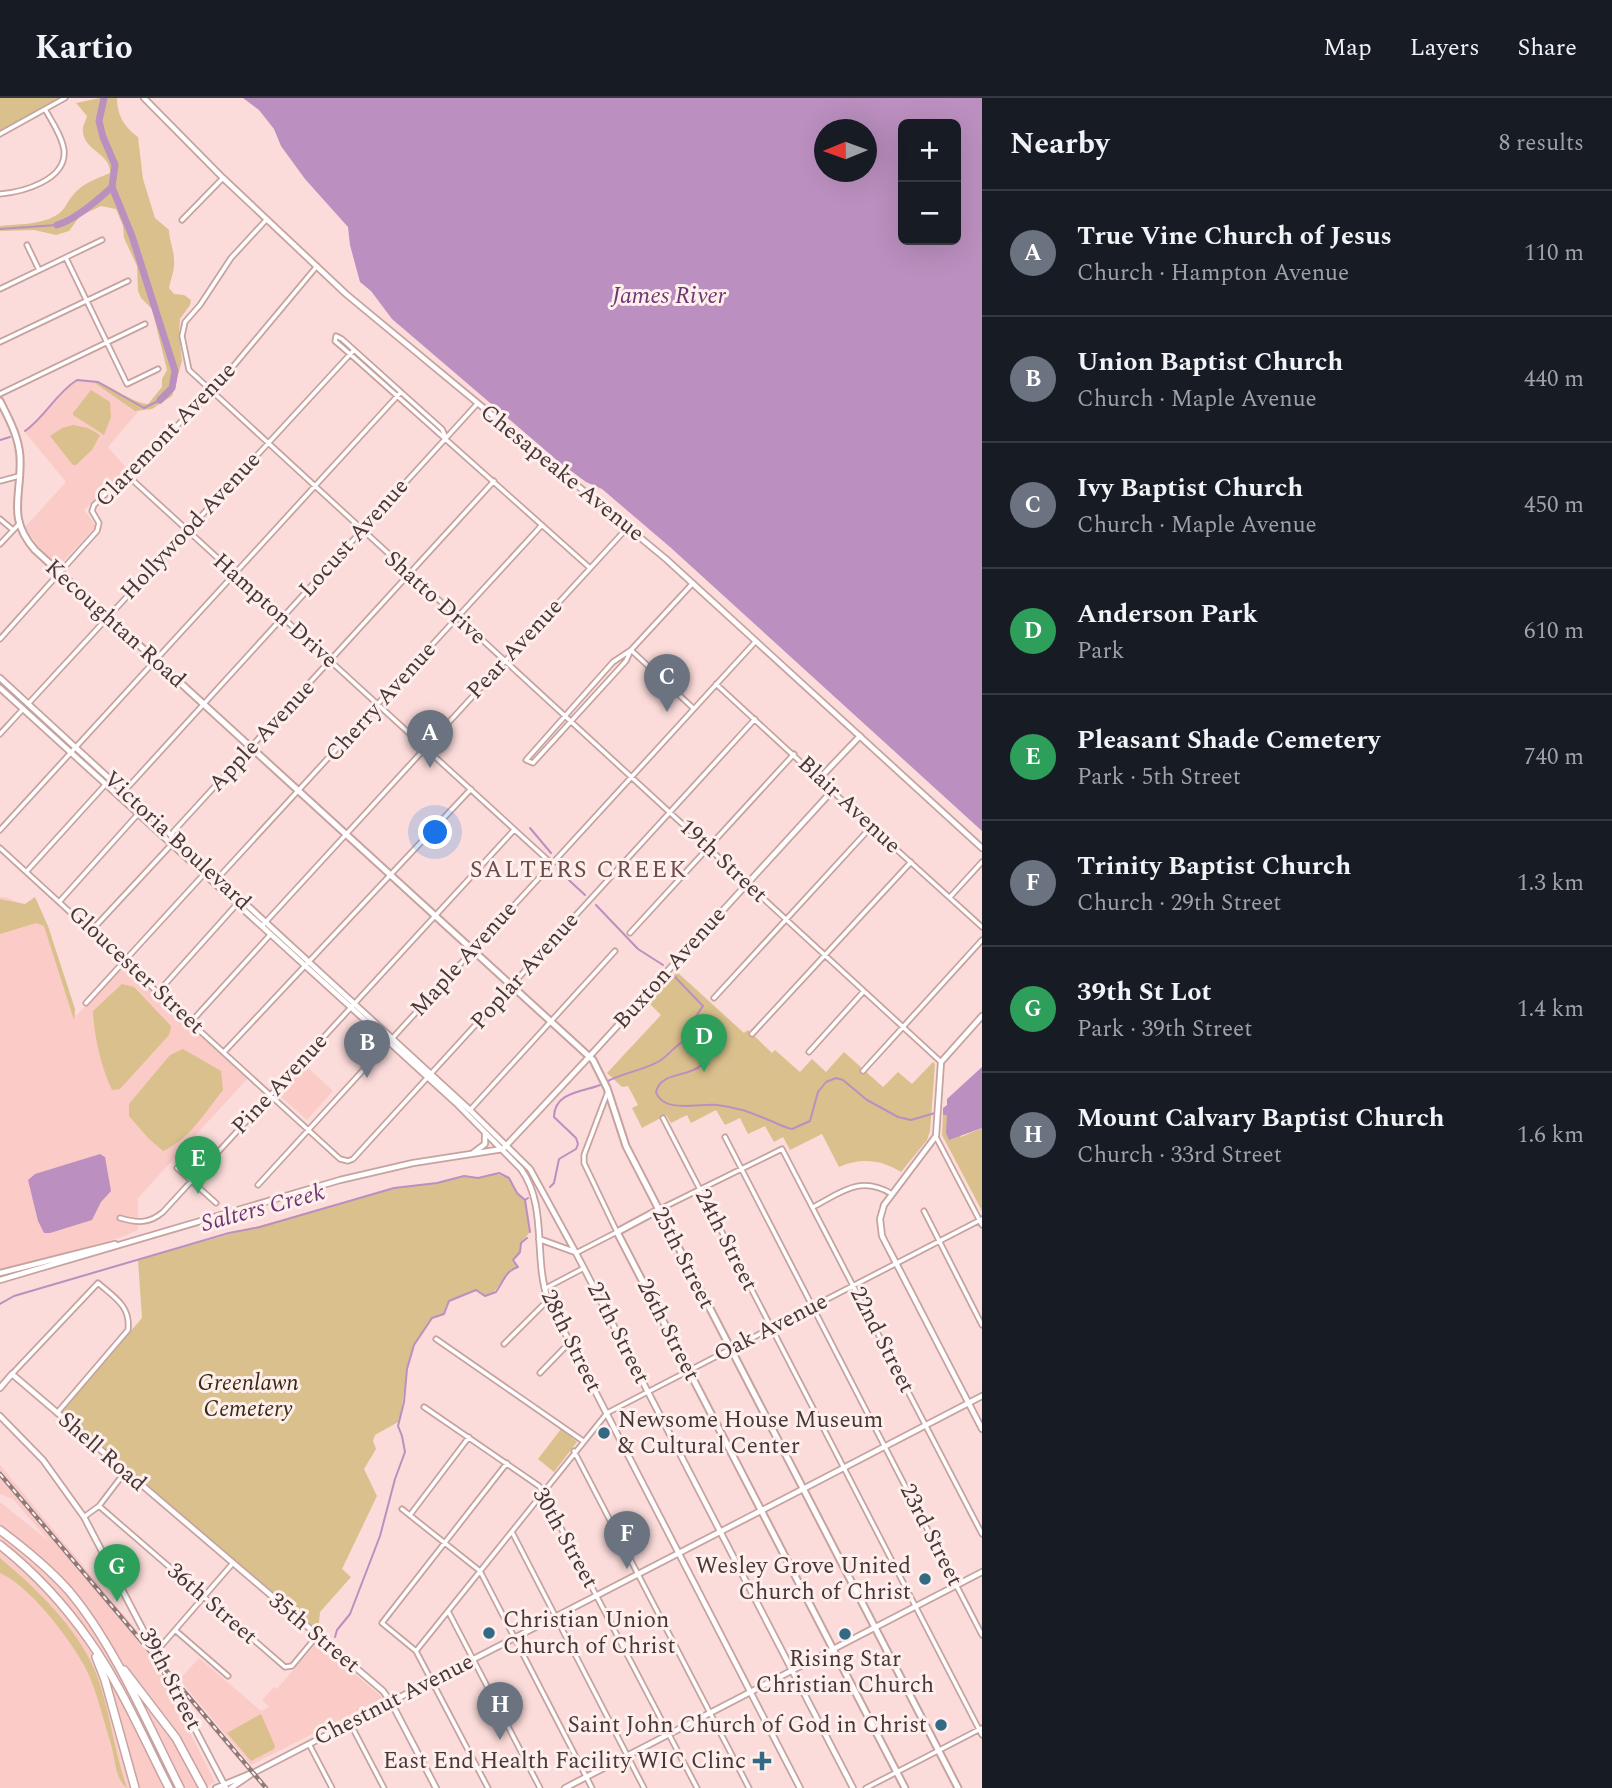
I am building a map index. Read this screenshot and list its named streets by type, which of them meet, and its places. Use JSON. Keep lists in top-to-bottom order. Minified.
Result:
{"streets":{"main road":["Chesapeake Avenue","Kecoughtan Road","Blair Avenue","Victoria Boulevard","Buxton Avenue","25th Street","26th Street","27th Street","28th Street","Shell Road","35th Street","39th Street","Chestnut Avenue"],"street":["Claremont Avenue","Hollywood Avenue","Locust Avenue","Shatto Drive","Hampton Drive","Pear Avenue","Cherry Avenue","Apple Avenue","19th Street","Maple Avenue","Gloucester Street","Poplar Avenue","Pine Avenue","24th Street","Oak Avenue","22nd Street","23rd Street","30th Street","36th Street"]},"crossings":[["Claremont Avenue","Chesapeake Avenue"],["Claremont Avenue","Shatto Drive"],["Claremont Avenue","Hampton Drive"],["Claremont Avenue","Kecoughtan Road"],["Chesapeake Avenue","Locust Avenue"],["Chesapeake Avenue","Shatto Drive"],["Chesapeake Avenue","Pear Avenue"],["Chesapeake Avenue","Maple Avenue"],["Hollywood Avenue","Shatto Drive"],["Hollywood Avenue","Hampton Drive"],["Hollywood Avenue","Kecoughtan Road"],["Hollywood Avenue","Victoria Boulevard"],["Locust Avenue","Shatto Drive"],["Locust Avenue","Hampton Drive"],["Locust Avenue","Kecoughtan Road"],["Locust Avenue","Victoria Boulevard"],["Shatto Drive","Pear Avenue"],["Shatto Drive","Cherry Avenue"],["Shatto Drive","Apple Avenue"],["Shatto Drive","19th Street"],["Hampton Drive","Pear Avenue"],["Hampton Drive","Cherry Avenue"],["Hampton Drive","Apple Avenue"],["Hampton Drive","Maple Avenue"],["Hampton Drive","Pine Avenue"],["Kecoughtan Road","Cherry Avenue"],["Kecoughtan Road","Apple Avenue"],["Kecoughtan Road","25th Street"],["Pear Avenue","Victoria Boulevard"],["Pear Avenue","19th Street"],["Pear Avenue","25th Street"],["Cherry Avenue","Victoria Boulevard"],["Apple Avenue","Victoria Boulevard"],["Blair Avenue","Maple Avenue"],["Blair Avenue","Buxton Avenue"],["Blair Avenue","Poplar Avenue"],["Victoria Boulevard","Pine Avenue"],["Victoria Boulevard","27th Street"],["19th Street","Maple Avenue"],["19th Street","Buxton Avenue"],["19th Street","Poplar Avenue"],["Maple Avenue","Gloucester Street"],["Maple Avenue","25th Street"],["Maple Avenue","27th Street"],["Buxton Avenue","25th Street"],["Buxton Avenue","27th Street"],["Buxton Avenue","28th Street"],["Gloucester Street","Poplar Avenue"],["Gloucester Street","Pine Avenue"],["Poplar Avenue","25th Street"],["Poplar Avenue","27th Street"],["Pine Avenue","25th Street"],["Pine Avenue","27th Street"],["24th Street","Oak Avenue"],["24th Street","Chestnut Avenue"],["25th Street","Oak Avenue"],["25th Street","26th Street"],["25th Street","Chestnut Avenue"],["Oak Avenue","26th Street"],["Oak Avenue","27th Street"],["Oak Avenue","22nd Street"],["Oak Avenue","28th Street"],["Oak Avenue","23rd Street"],["Oak Avenue","30th Street"],["26th Street","Chestnut Avenue"],["27th Street","28th Street"],["27th Street","Chestnut Avenue"],["22nd Street","23rd Street"],["22nd Street","Chestnut Avenue"],["28th Street","Chestnut Avenue"],["Shell Road","35th Street"],["23rd Street","Chestnut Avenue"],["30th Street","Chestnut Avenue"],["36th Street","35th Street"],["35th Street","Chestnut Avenue"],["39th Street","Chestnut Avenue"]],"districts":["SALTERS CREEK"],"water":["James River","Salters Creek"],"parks":["Greenlawn Cemetery"],"places":{"other":["Newsome House Museum & Cultural Center","Wesley Grove United Church of Christ","Christian Union Church of Christ","Rising Star Christian Church","Saint John Church of God in Christ"],"health":["East End Health Facility WIC Clinc"]},"north":"left","page":{"header":"Kartio","nav":["Map","Layers","Share"],"heading":["Nearby","8 results"],"map_buttons":["+","−"],"list":[{"mark":"A","name":"True Vine Church of Jesus","note":"Church · Hampton Avenue","value":"110 m"},{"mark":"B","name":"Union Baptist Church","note":"Church · Maple Avenue","value":"440 m"},{"mark":"C","name":"Ivy Baptist Church","note":"Church · Maple Avenue","value":"450 m"},{"mark":"D","name":"Anderson Park","note":"Park","value":"610 m"},{"mark":"E","name":"Pleasant Shade Cemetery","note":"Park · 5th Street","value":"740 m"},{"mark":"F","name":"Trinity Baptist Church","note":"Church · 29th Street","value":"1.3 km"},{"mark":"G","name":"39th St Lot","note":"Park · 39th Street","value":"1.4 km"},{"mark":"H","name":"Mount Calvary Baptist Church","note":"Church · 33rd Street","value":"1.6 km"}],"pins":["C","A","D","B","E","F","G","H"]}}
